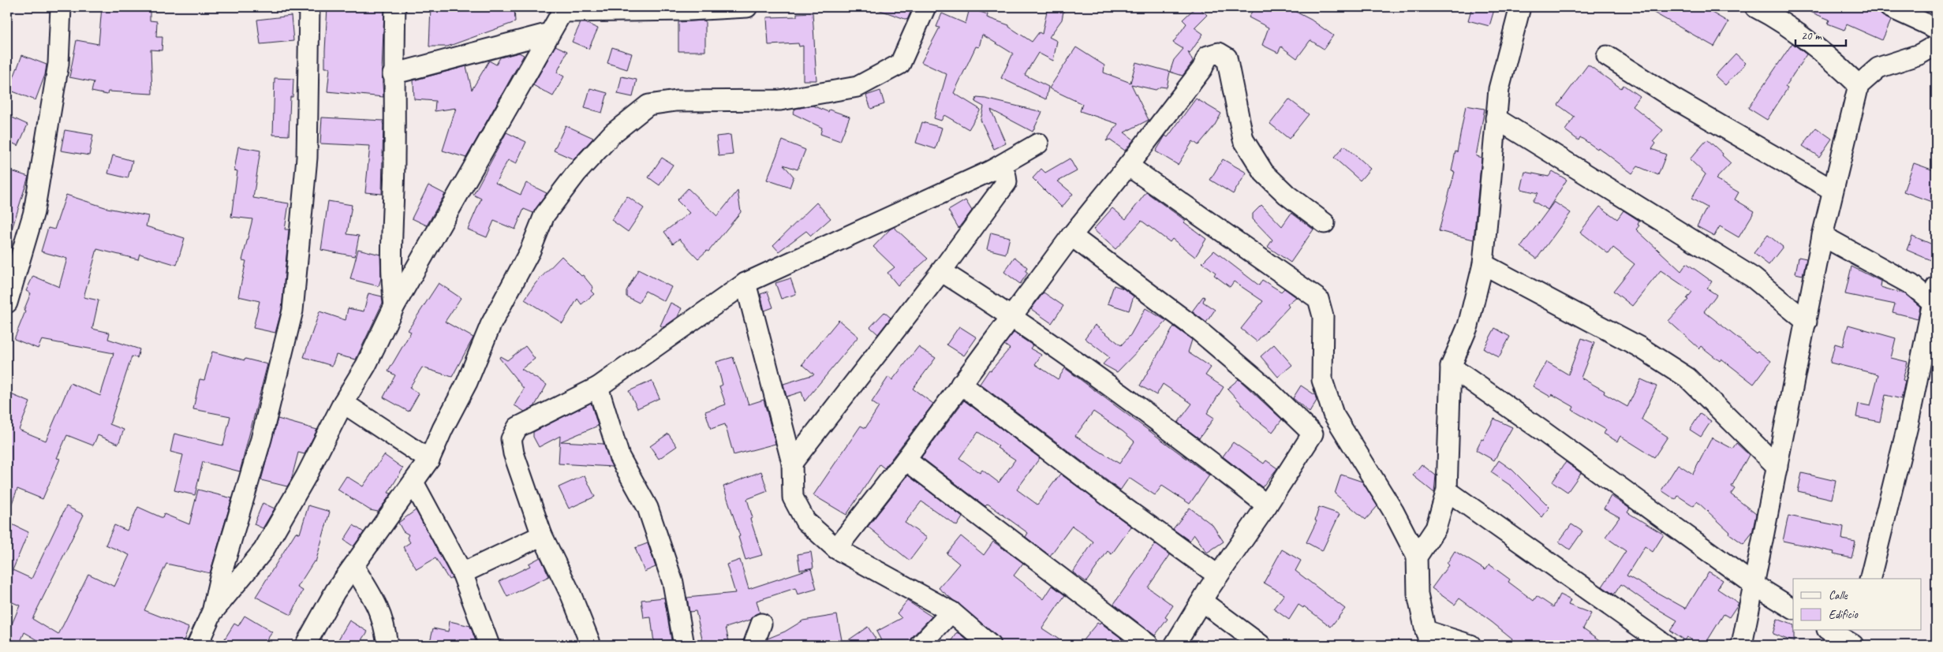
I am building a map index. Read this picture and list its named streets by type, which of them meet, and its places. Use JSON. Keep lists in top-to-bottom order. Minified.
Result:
{"legend":["Calle","Edificio"],"scale_bar":"20 m"}
